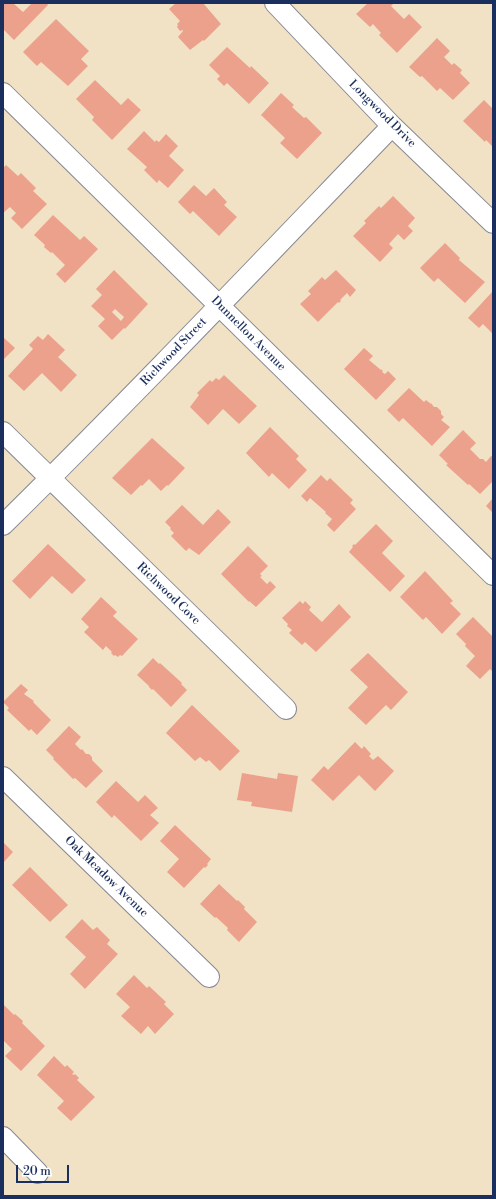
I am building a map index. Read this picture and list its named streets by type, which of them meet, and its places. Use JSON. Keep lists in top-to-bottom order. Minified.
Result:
{"streets":{"street":["Longwood Drive","Dunnellon Avenue","Richwood Street","Richwood Cove","Oak Meadow Avenue"]},"crossings":[["Longwood Drive","Richwood Street"],["Dunnellon Avenue","Richwood Street"],["Richwood Street","Richwood Cove"]],"scale_bar":"20 m"}
